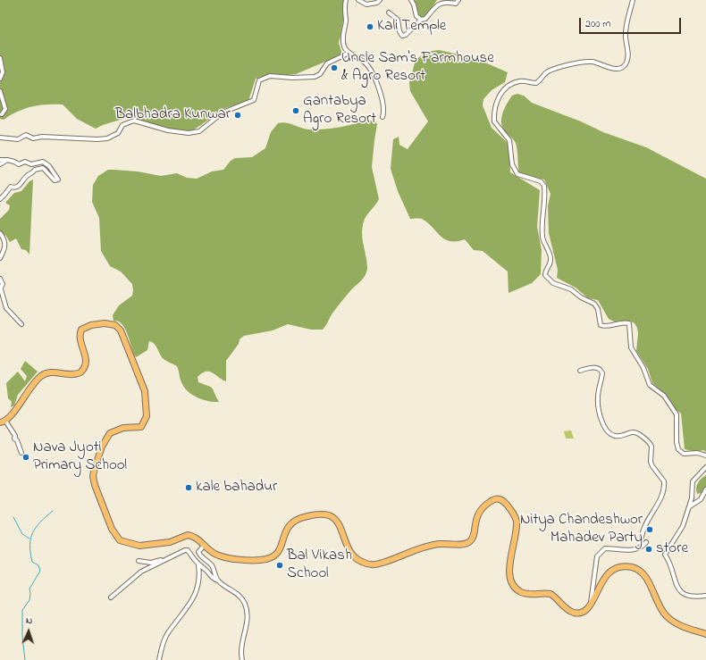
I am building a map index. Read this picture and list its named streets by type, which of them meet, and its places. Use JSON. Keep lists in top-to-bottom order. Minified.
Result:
{"places":["Kali Temple","Uncle Sam's Farmhouse & Agro Resort","Gantabya Agro Resort","Balbhadra Kunwar","Nava Jyoti Primary School","kale bahadur","Nitya Chandeshwor Mahadev Party","store","Bal Vikash School"],"scale_bar":"200 m","north":"top"}
